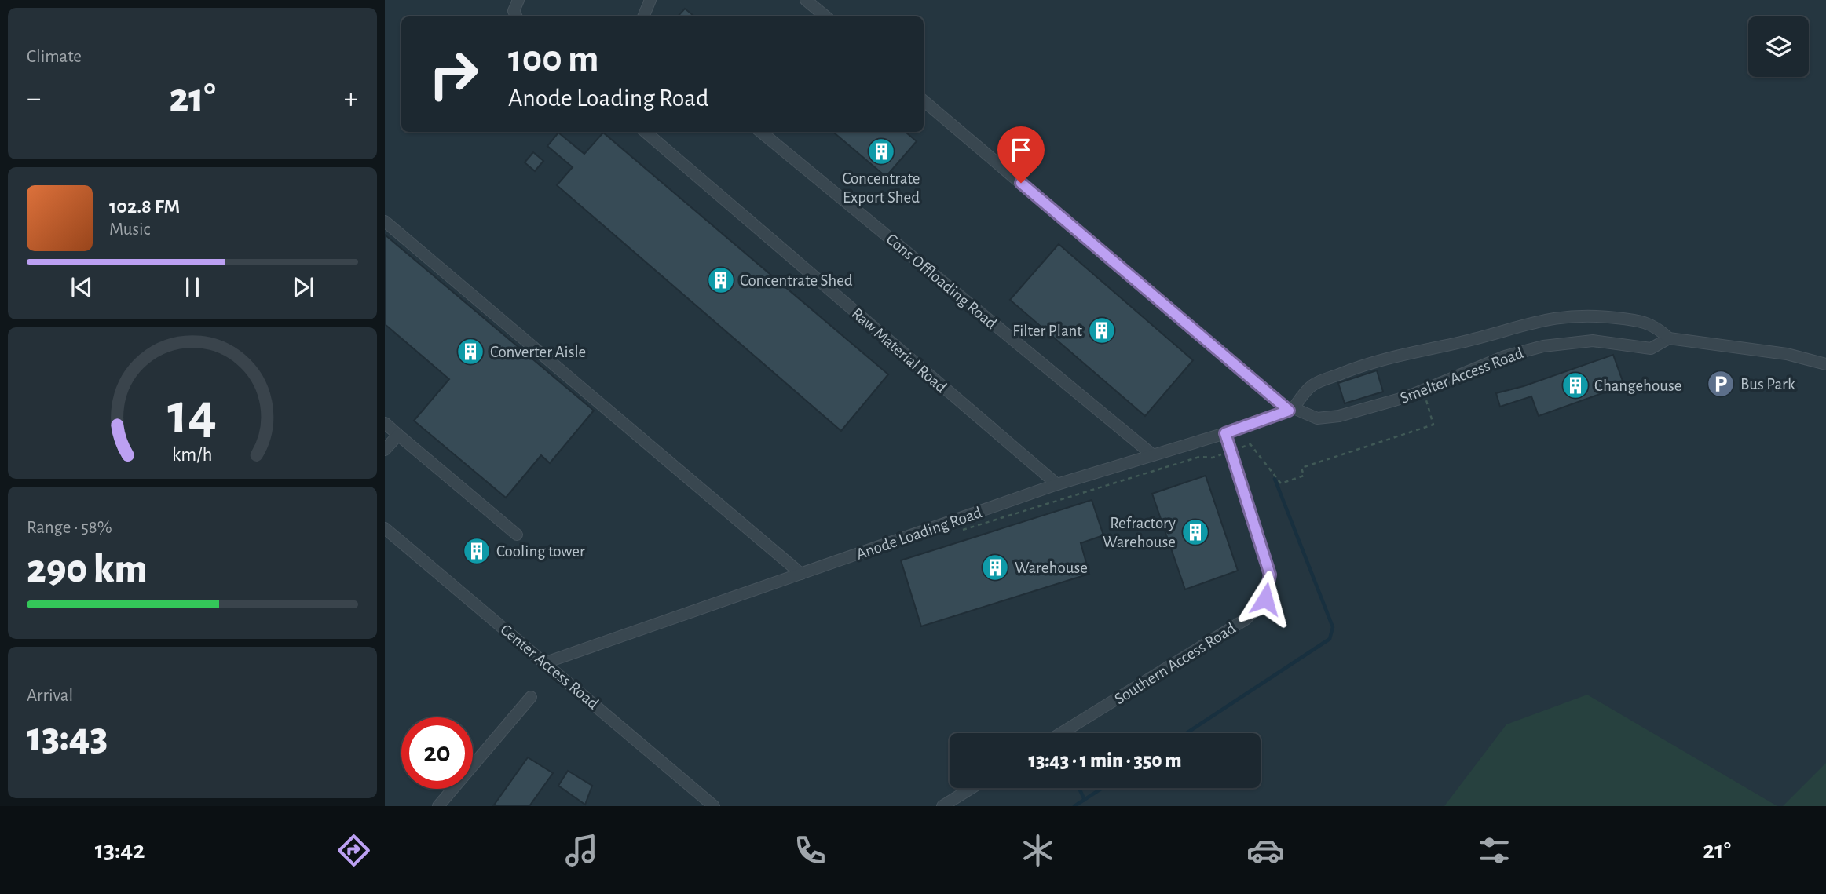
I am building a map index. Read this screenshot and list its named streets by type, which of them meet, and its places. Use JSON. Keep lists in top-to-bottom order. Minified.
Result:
{"streets":{"lane":["Cons Offloading Road","Raw Material Road","Smelter Access Road","Anode Loading Road","Southern Access Road","Center Access Road"]},"crossings":[["Cons Offloading Road","Anode Loading Road"],["Raw Material Road","Anode Loading Road"],["Smelter Access Road","Anode Loading Road"],["Anode Loading Road","Southern Access Road"],["Anode Loading Road","Center Access Road"]],"places":{"building":["Concentrate Export Shed","Concentrate Shed","Filter Plant","Converter Aisle","Changehouse","Refractory Warehouse","Cooling tower","Warehouse"],"parking":["Bus Park"]},"page":{"tile":["Climate",["Range · 58%","290 km"],["Arrival","13:43"]],"turn":["100 m","Anode Loading Road"],"heat":["−","21°","+"],"song":["102.8 FM","Music"],"limit":"20","trip":"13:43 · 1 min · 350 m","tabs":["13:42","21°"],"gauge":["14","km/h"]}}
